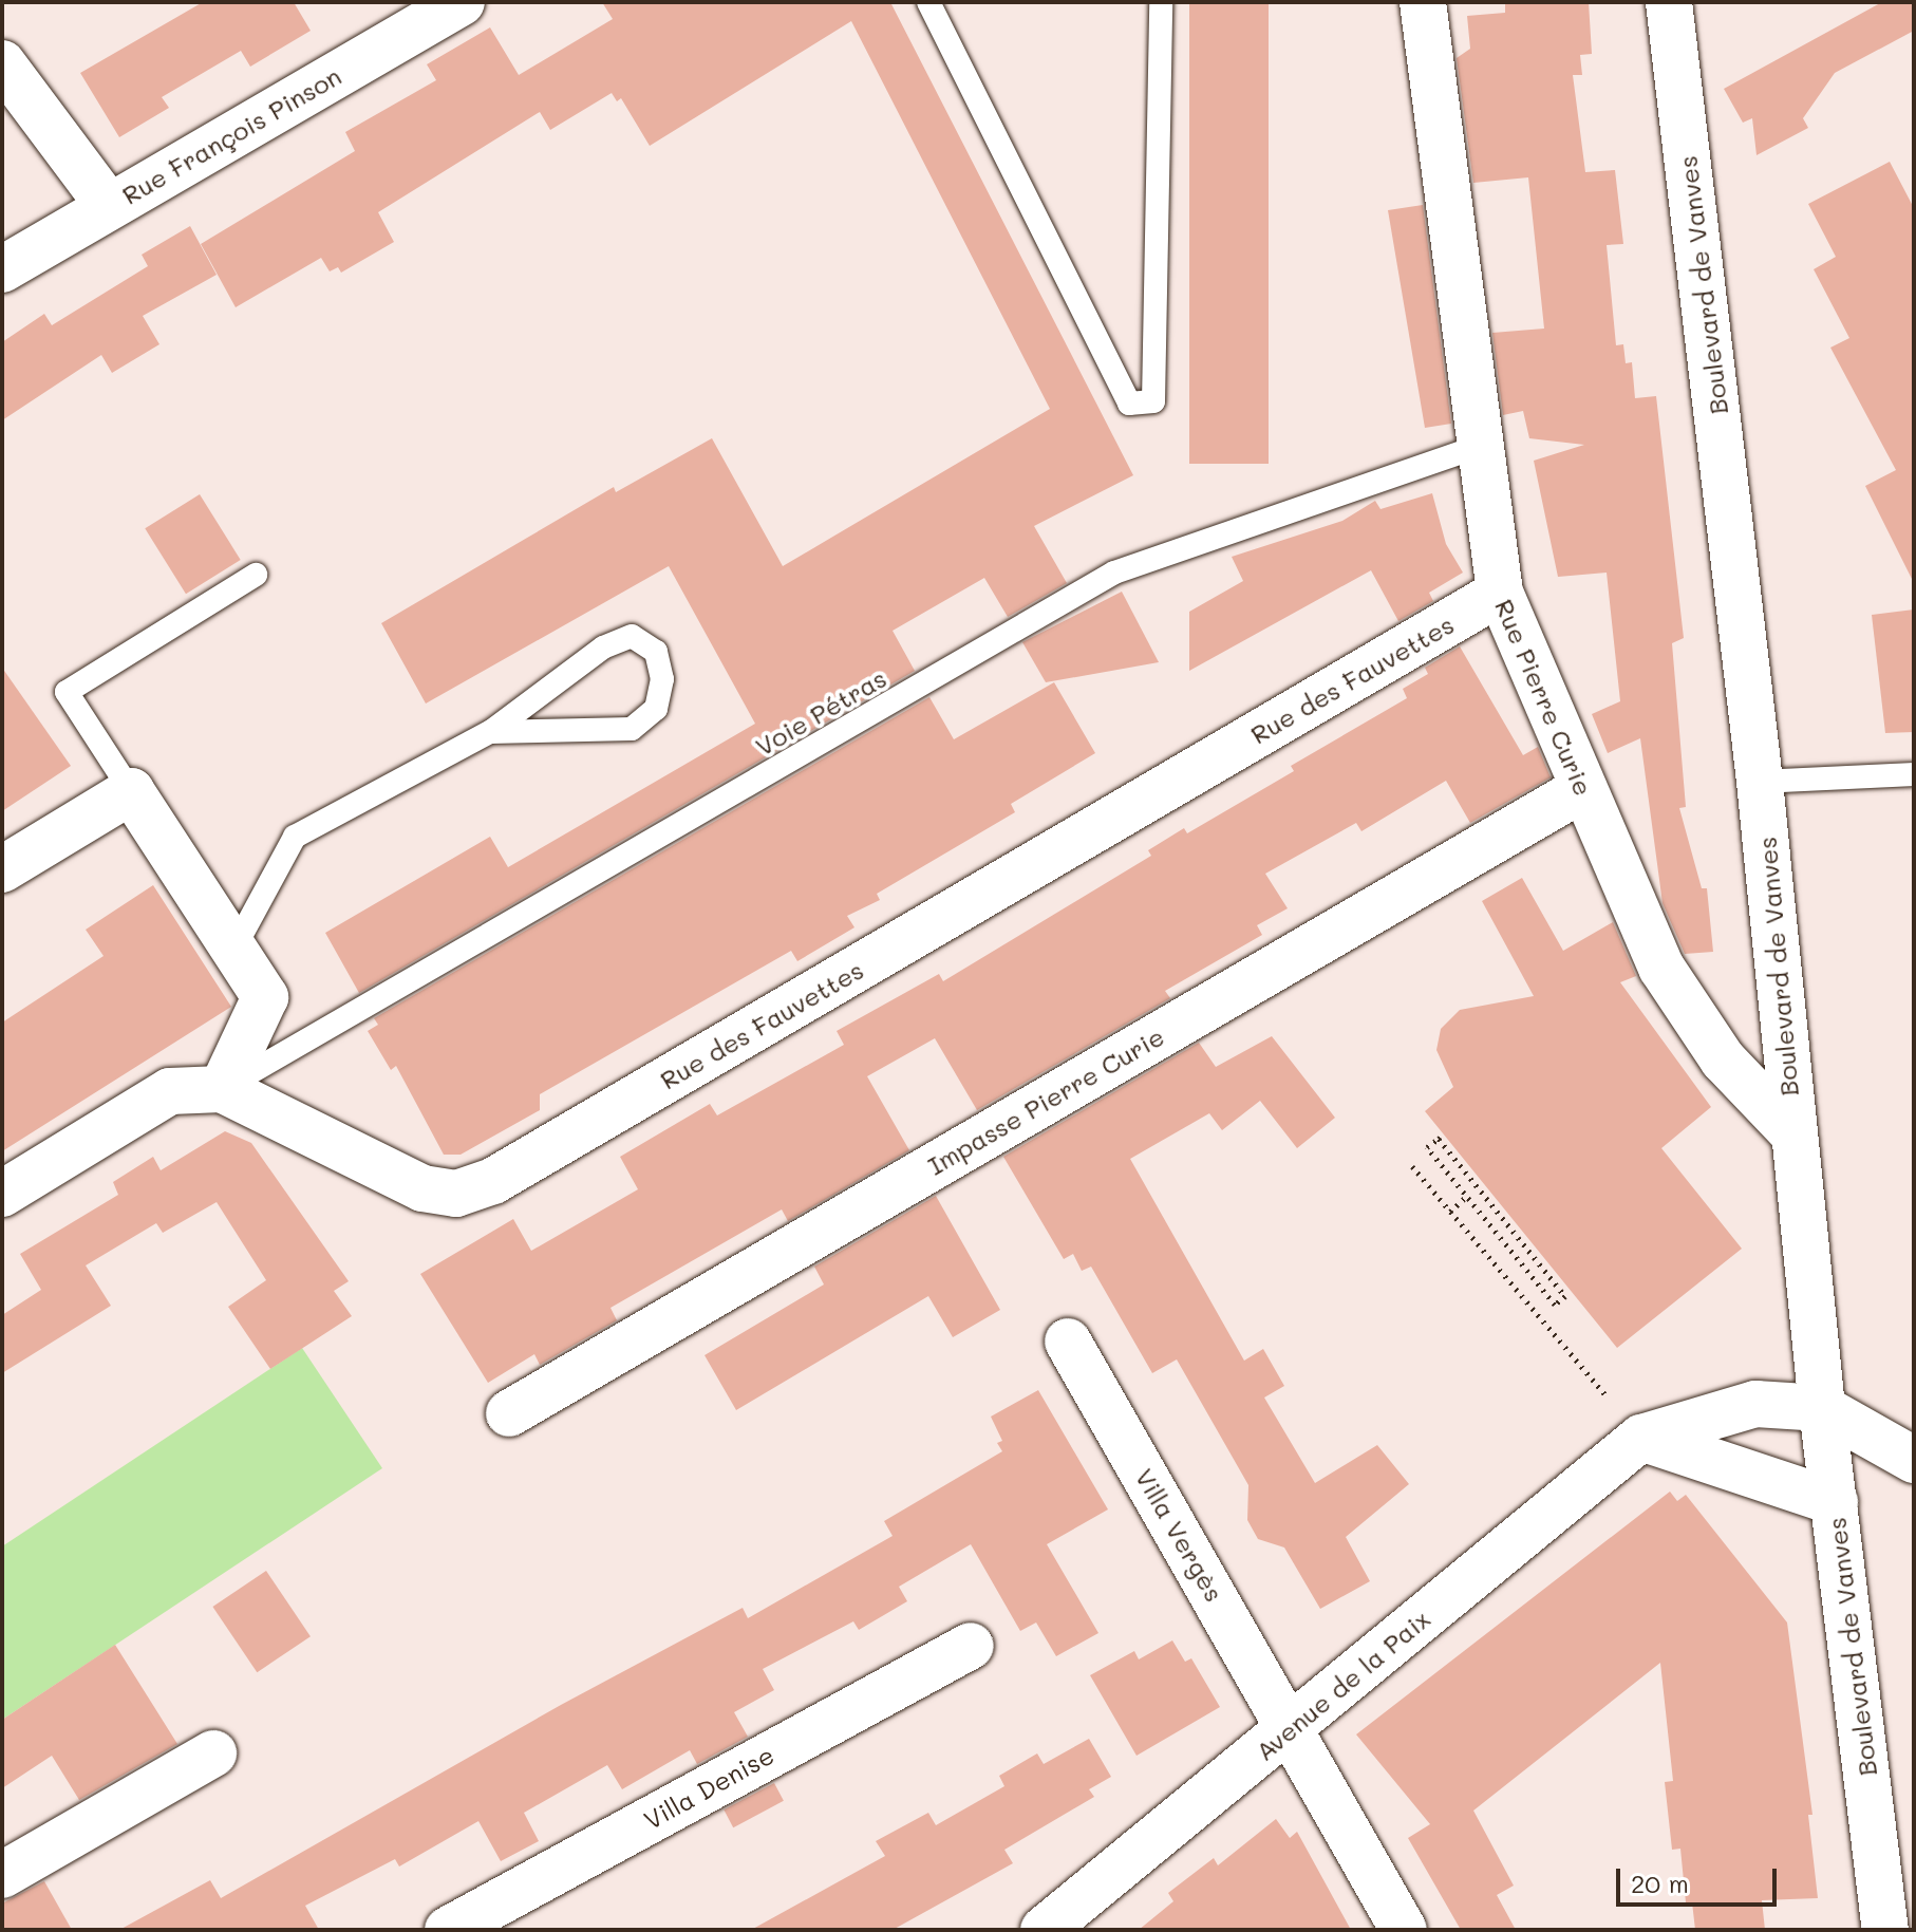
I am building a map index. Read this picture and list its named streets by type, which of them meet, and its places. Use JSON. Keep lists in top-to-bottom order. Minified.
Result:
{"streets":{"street":["Rue François Pinson","Boulevard de Vanves","Rue des Fauvettes","Rue Pierre Curie","Impasse Pierre Curie","Villa Vergès","Avenue de la Paix","Villa Denise"],"lane":["Voie Pétras"]},"crossings":[["Boulevard de Vanves","Rue Pierre Curie"],["Boulevard de Vanves","Avenue de la Paix"],["Rue des Fauvettes","Rue Pierre Curie"],["Rue des Fauvettes","Voie Pétras"],["Rue Pierre Curie","Voie Pétras"],["Rue Pierre Curie","Impasse Pierre Curie"],["Villa Vergès","Avenue de la Paix"]],"scale_bar":"20 m"}
